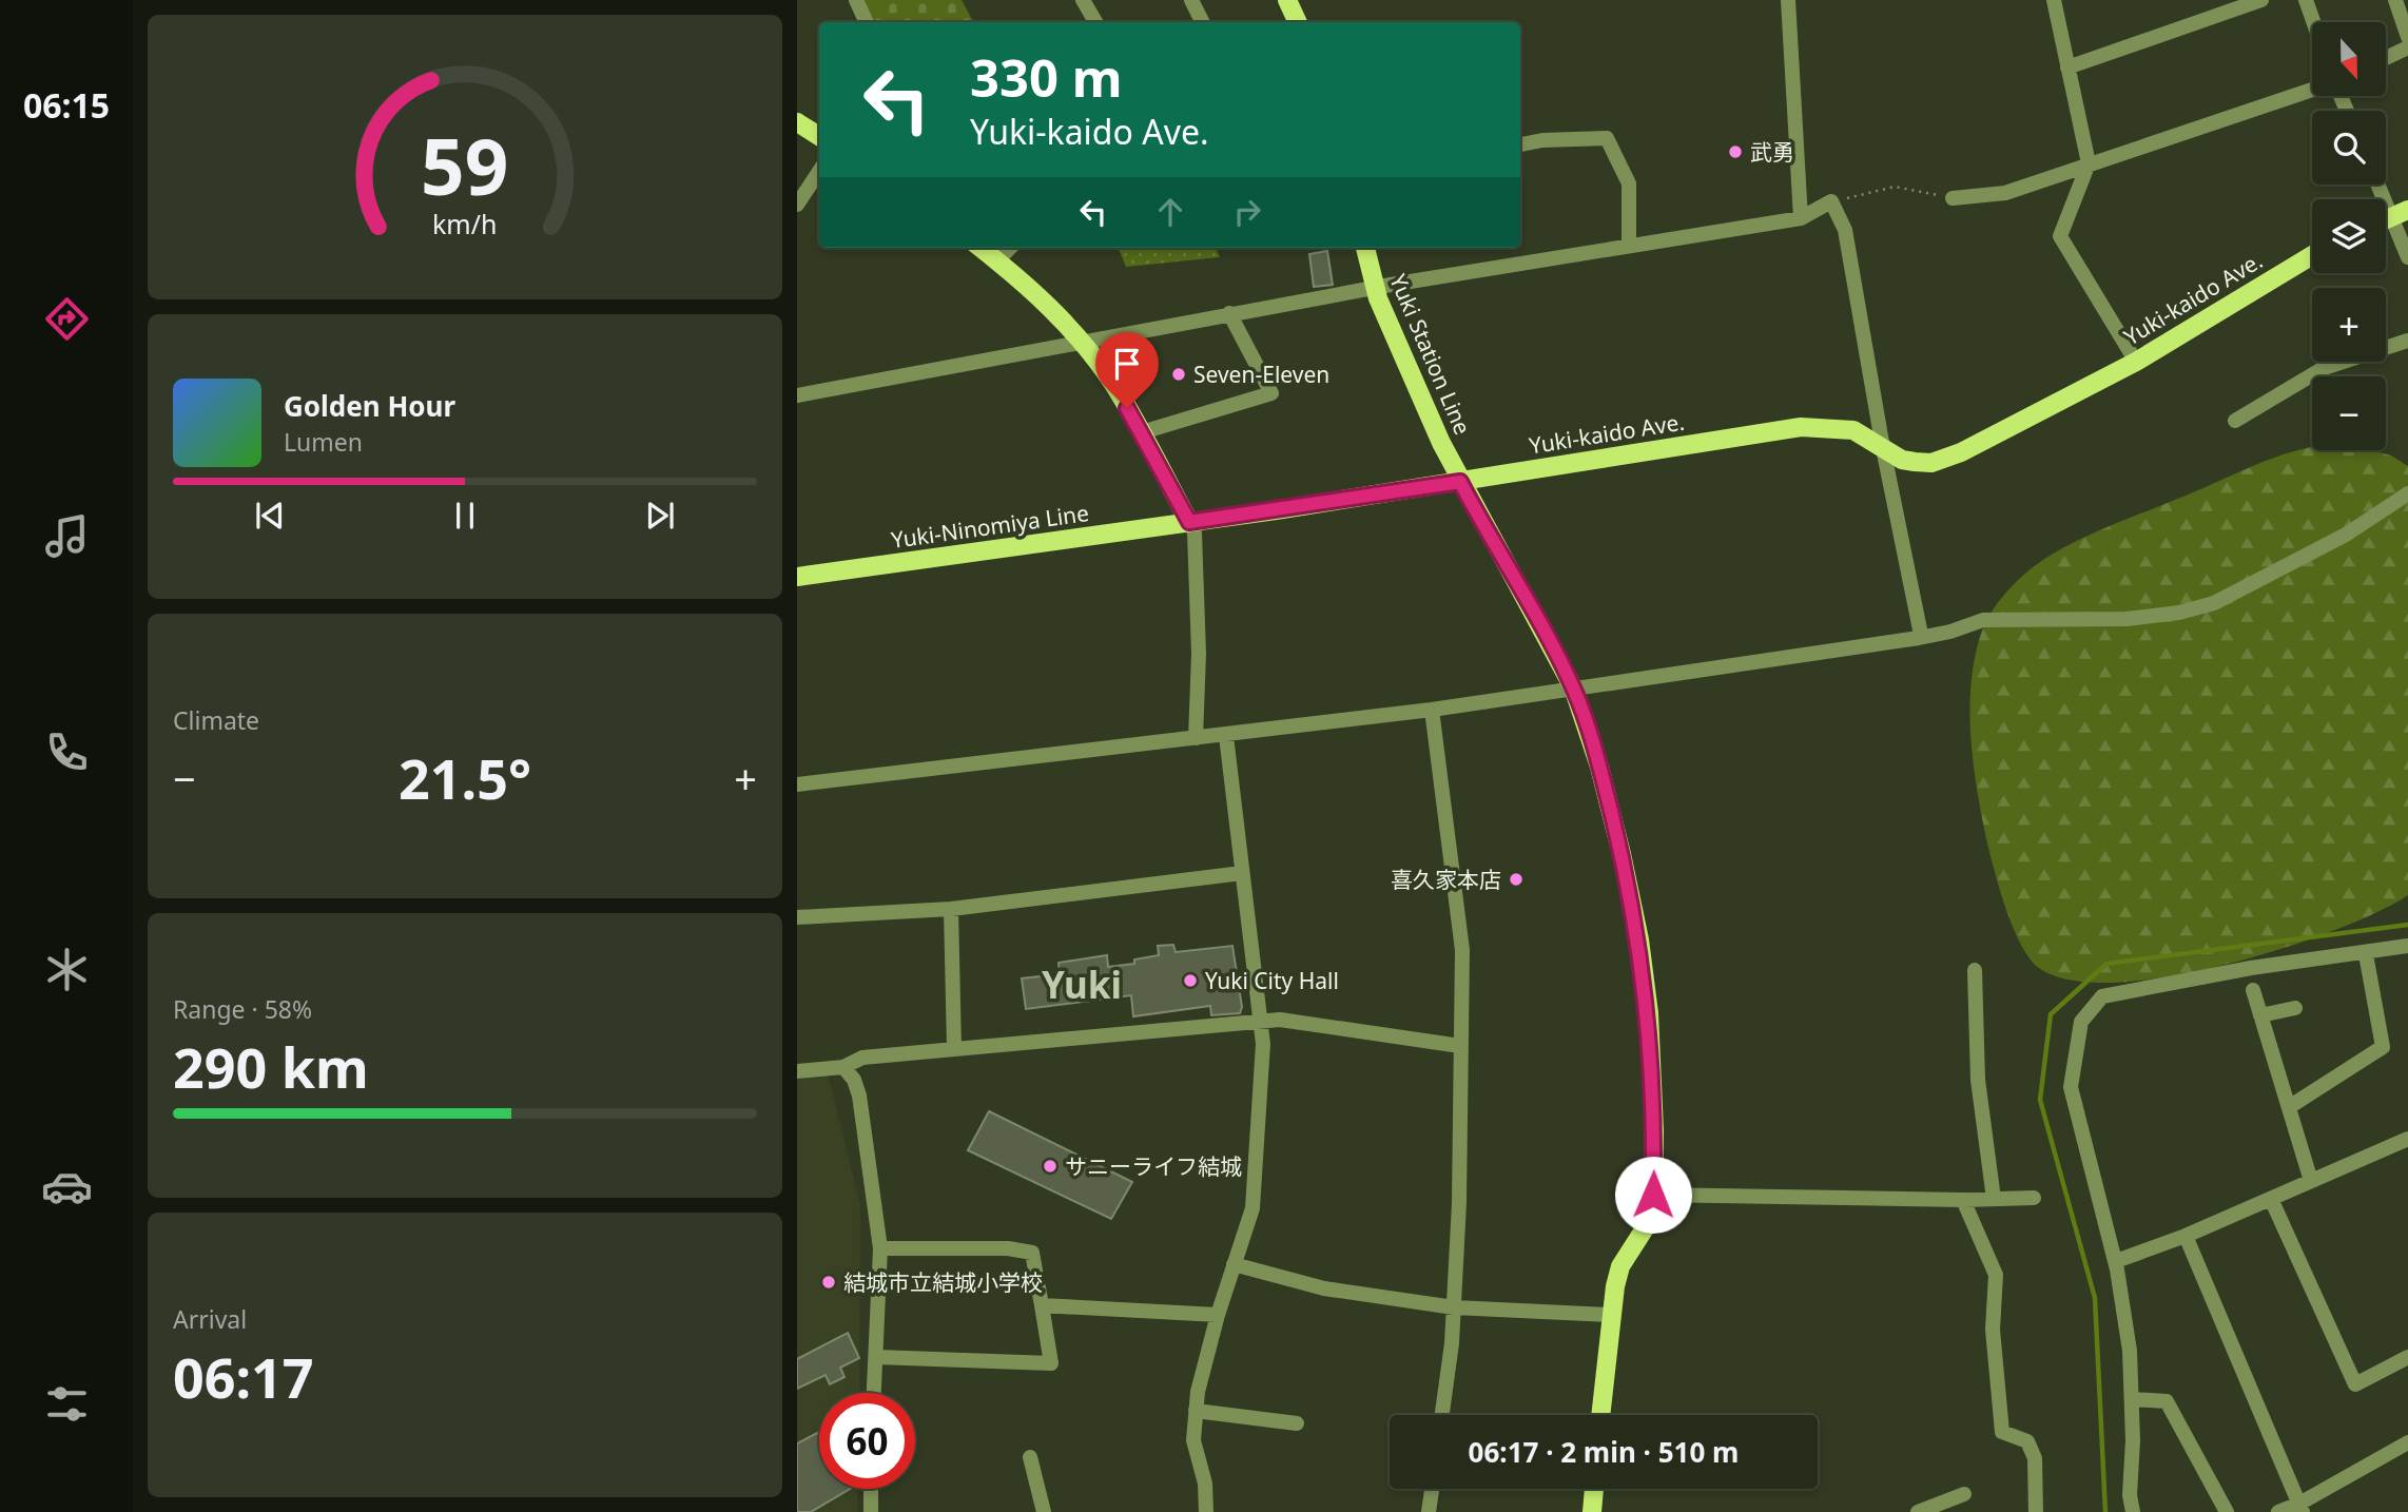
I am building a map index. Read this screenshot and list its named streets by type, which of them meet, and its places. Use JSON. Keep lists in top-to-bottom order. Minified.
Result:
{"streets":{"main road":["Yuki-kaido Ave.","Yuki Station Line","Yuki-Ninomiya Line"]},"crossings":[["Yuki-kaido Ave.","Yuki Station Line"],["Yuki-kaido Ave.","Yuki-Ninomiya Line"]],"districts":["Yuki"],"places":["武勇","Seven-Eleven","喜久家本店","Yuki City Hall","サニーライフ結城","結城市立結城小学校"],"north":"bottom","page":{"tabs":"06:15","map_buttons":["+","−"],"turn":["330 m","Yuki-kaido Ave."],"song":["Golden Hour","Lumen"],"tile":["Climate",["Range · 58%","290 km"],["Arrival","06:17"]],"heat":["−","21.5°","+"],"limit":"60","trip":"06:17 · 2 min · 510 m","gauge":["59","km/h"]}}
